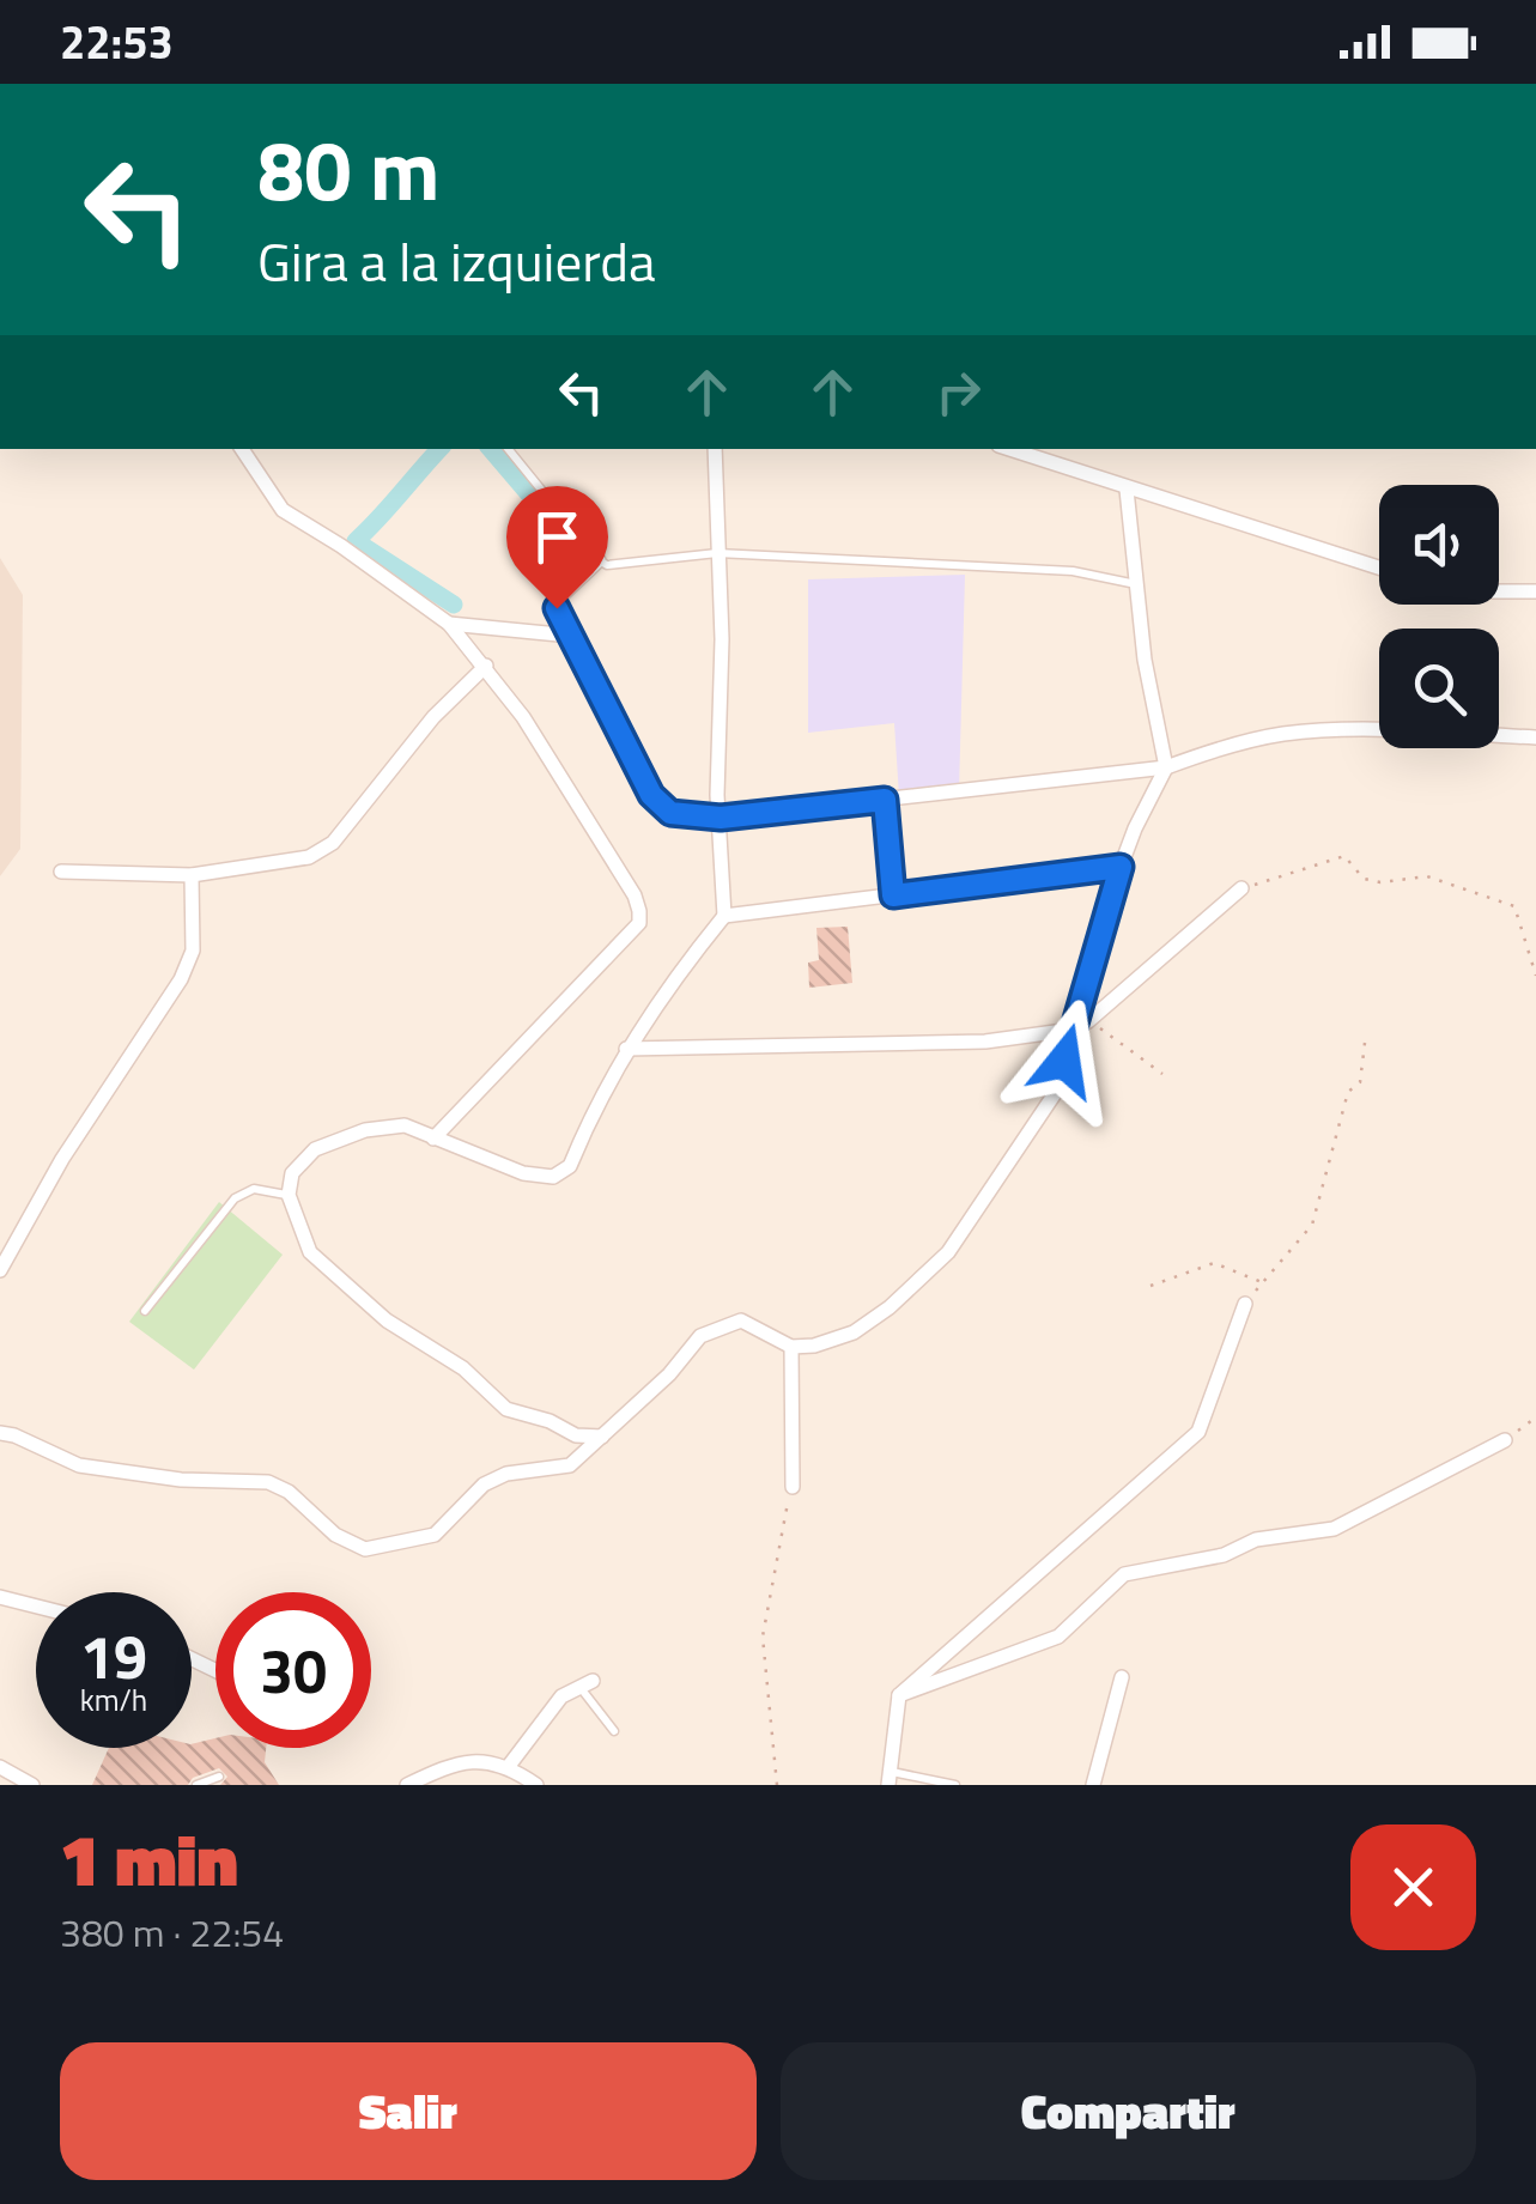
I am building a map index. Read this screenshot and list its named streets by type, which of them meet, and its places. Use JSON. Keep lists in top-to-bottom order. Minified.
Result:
{"page":{"status":"22:53","turn":["80 m","Gira a la izquierda"],"speed":"19 km/h","limit":"30","heading":["1 min","380 m · 22:54"],"buttons":["Salir","Compartir"]}}
